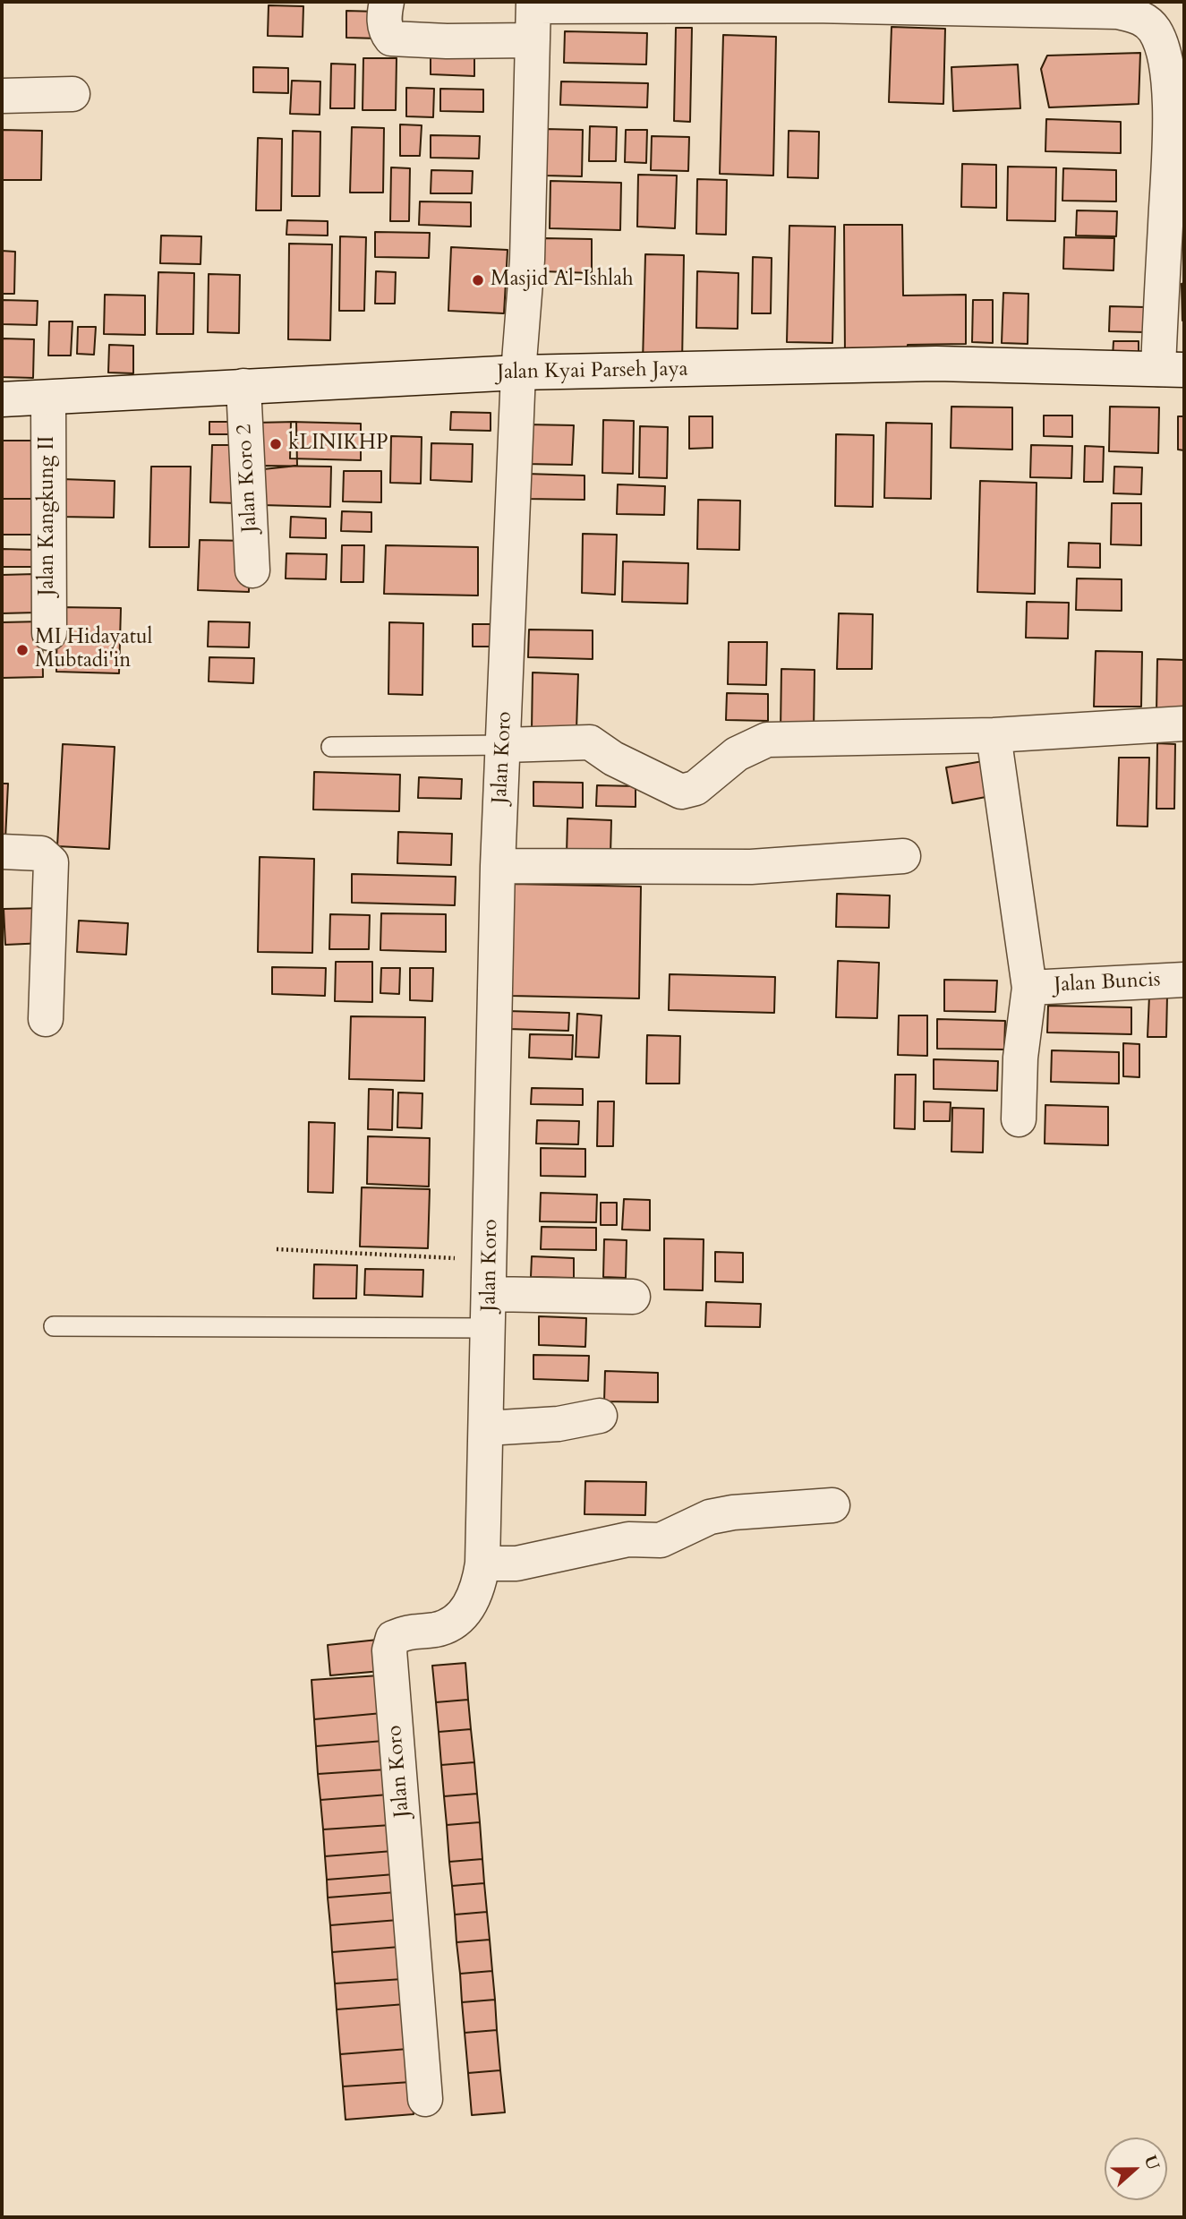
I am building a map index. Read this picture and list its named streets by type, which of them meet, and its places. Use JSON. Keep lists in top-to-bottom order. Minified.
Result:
{"streets":{"street":["Jalan Kyai Parseh Jaya","Jalan Koro 2","Jalan Kangkung II","Jalan Koro","Jalan Buncis"]},"crossings":[["Jalan Kyai Parseh Jaya","Jalan Koro 2"],["Jalan Kyai Parseh Jaya","Jalan Kangkung II"],["Jalan Kyai Parseh Jaya","Jalan Koro"]],"places":["Masjid Al-Ishlah","kLINIKHP","MI Hidayatul Mubtadi'in"],"north":"right"}
